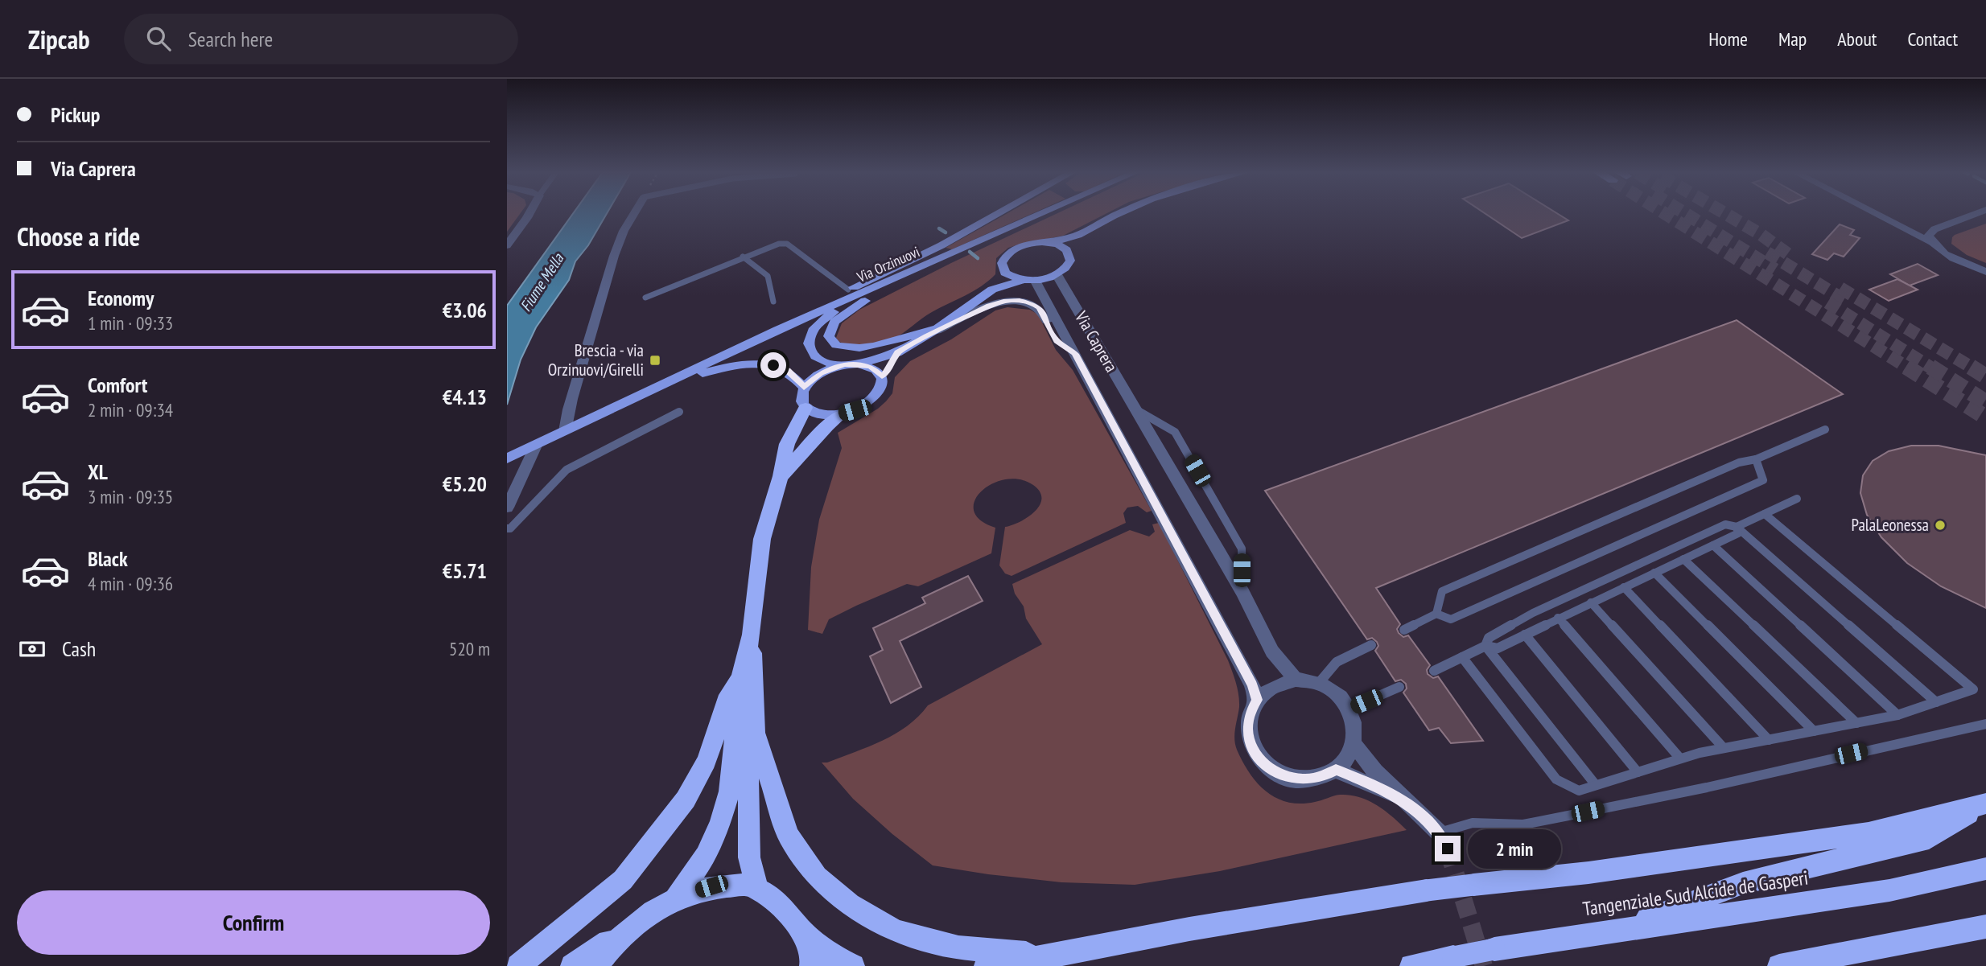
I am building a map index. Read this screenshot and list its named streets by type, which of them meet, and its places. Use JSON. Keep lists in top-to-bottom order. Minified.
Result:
{"streets":{"highway":["Tangenziale Sud Alcide de Gasperi"],"main road":["Via Orzinuovi"],"street":["Via Caprera"]},"water":["Fiume Mella"],"places":{"transit":["Brescia - via Orzinuovi/Girelli"],"other":["PalaLeonessa"]},"page":{"header":"Zipcab","search":"Search here","nav":["Home","Map","About","Contact"],"banner":["Pickup","Via Caprera"],"heading":"Choose a ride","list":[{"name":"Economy","note":"1 min · 09:33","value":"€3.06"},{"name":"Comfort","note":"2 min · 09:34","value":"€4.13"},{"name":"XL","note":"3 min · 09:35","value":"€5.20"},{"name":"Black","note":"4 min · 09:36","value":"€5.71"}],"pay":["Cash","520 m"],"bubble":"2 min","buttons":"Confirm"}}
